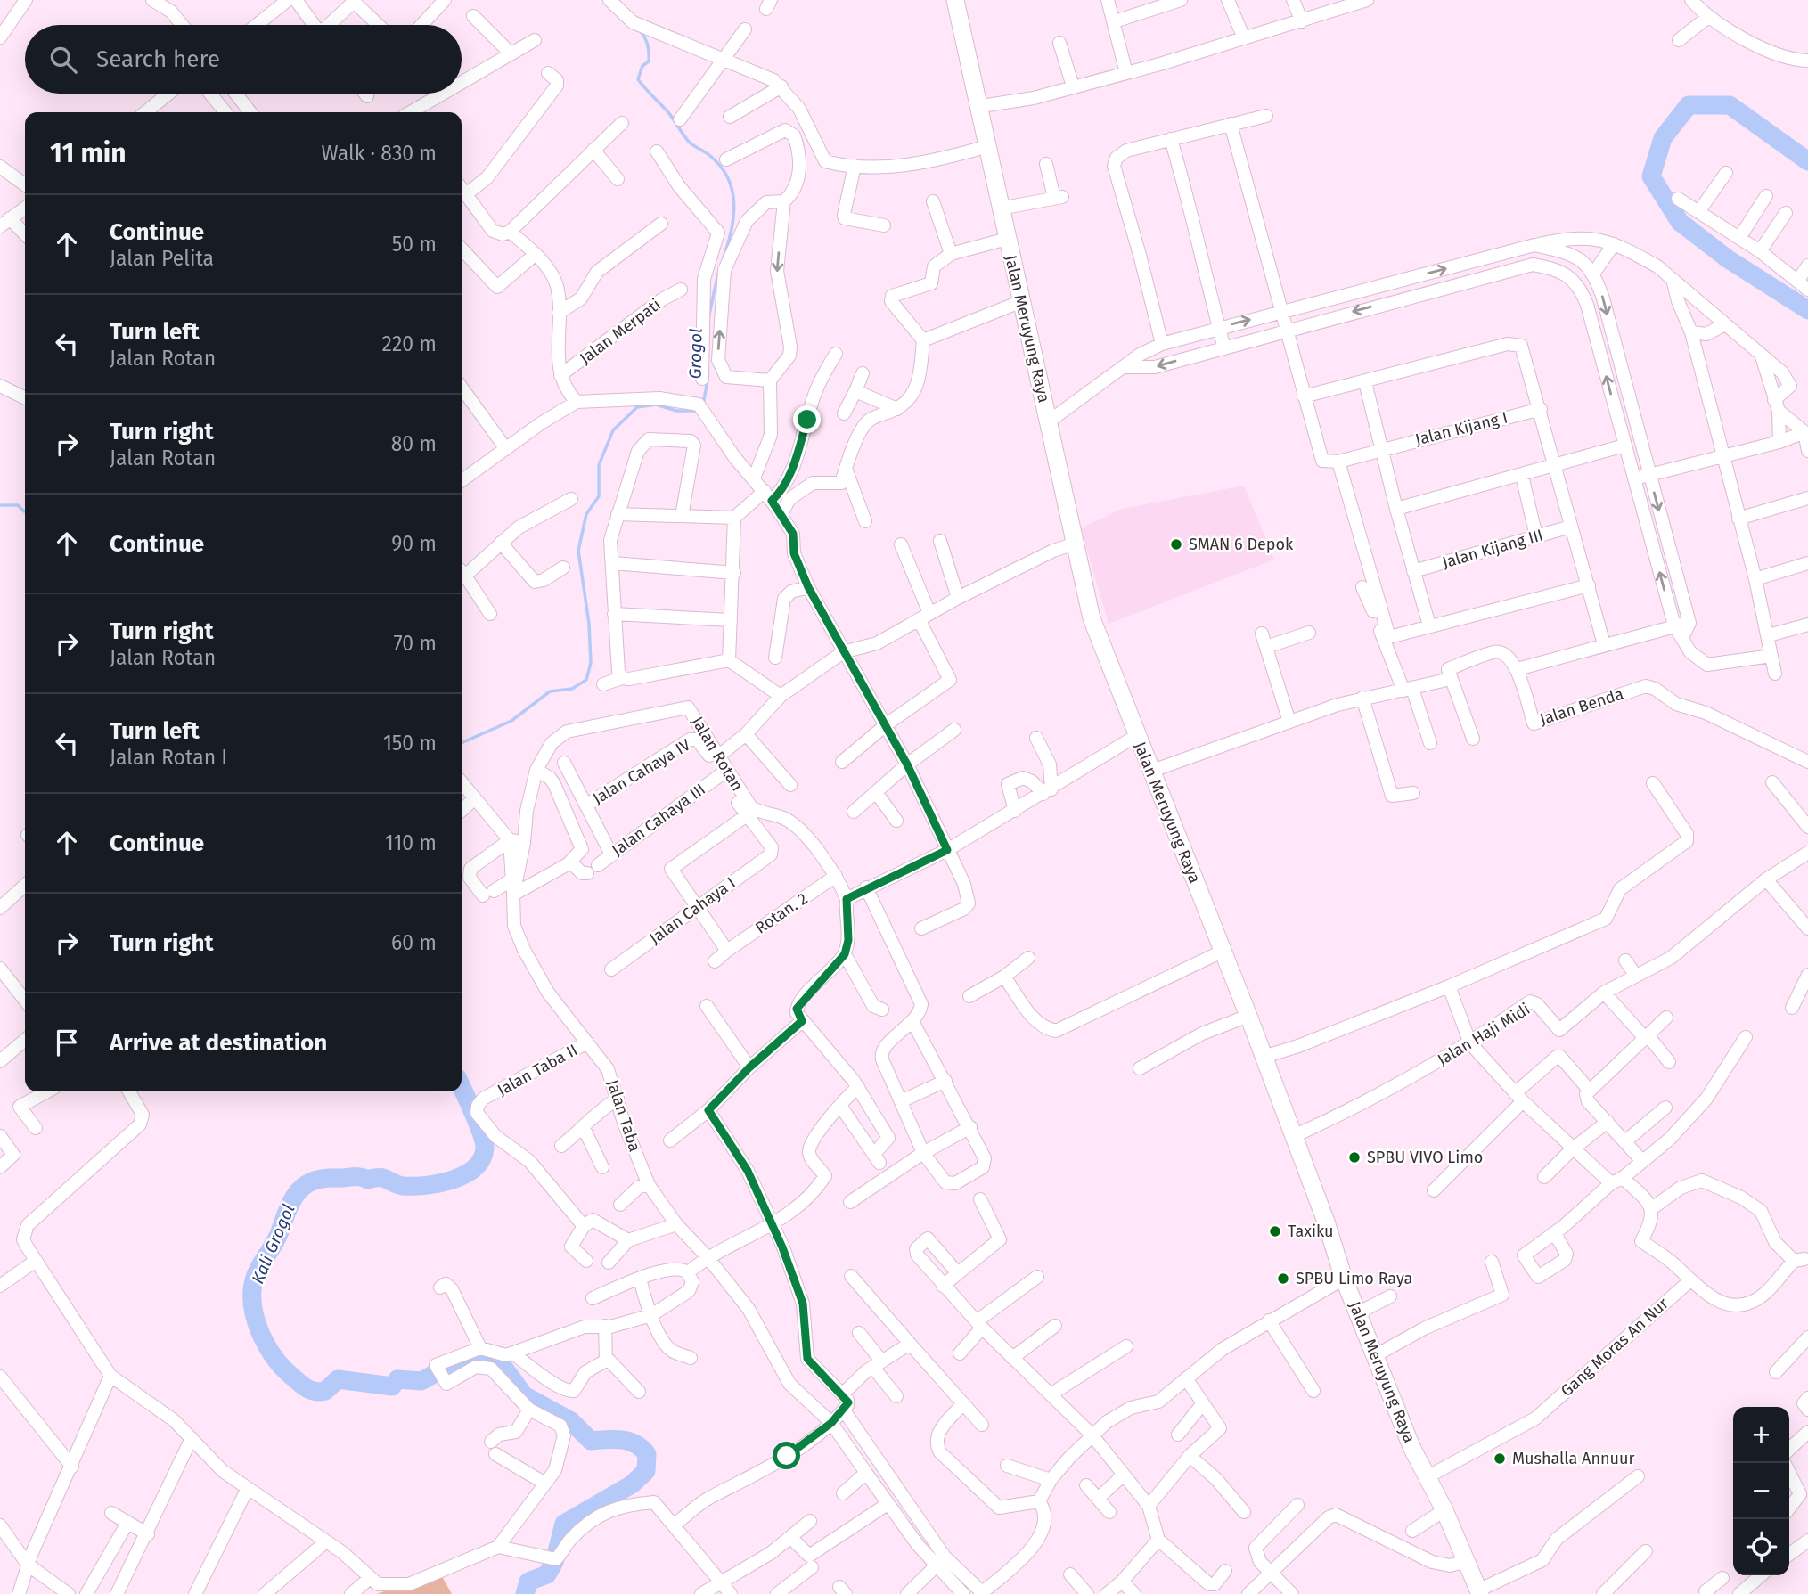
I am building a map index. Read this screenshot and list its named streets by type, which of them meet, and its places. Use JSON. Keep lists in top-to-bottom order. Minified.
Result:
{"streets":{"main road":["Jalan Meruyung Raya"],"street":["Jalan Merpati","Jalan Kijang I","Jalan Kijang III","Jalan Benda","Jalan Rotan","Jalan Cahaya IV","Jalan Cahaya III","Jalan Cahaya I","Rotan. 2","Jalan Haji Midi","Jalan Taba II","Jalan Taba","Gang Moras An Nur"]},"crossings":[["Jalan Meruyung Raya","Jalan Haji Midi"],["Jalan Meruyung Raya","Gang Moras An Nur"],["Jalan Rotan","Rotan. 2"],["Jalan Rotan","Jalan Taba II"],["Jalan Rotan","Jalan Taba"],["Jalan Cahaya IV","Jalan Cahaya III"],["Jalan Taba II","Jalan Taba"]],"water":["Grogol","Kali Grogol"],"places":["SMAN 6 Depok","SPBU VIVO Limo","Taxiku","SPBU Limo Raya","Mushalla Annuur"],"page":{"search":"Search here","heading":["11 min","Walk · 830 m"],"list":[["Continue","Jalan Pelita","50 m"],["Turn left","Jalan Rotan","220 m"],["Turn right","Jalan Rotan","80 m"],["Continue","90 m"],["Turn right","Jalan Rotan","70 m"],["Turn left","Jalan Rotan I","150 m"],["Continue","110 m"],["Turn right","60 m"],"Arrive at destination"],"map_buttons":["+","−"]}}
